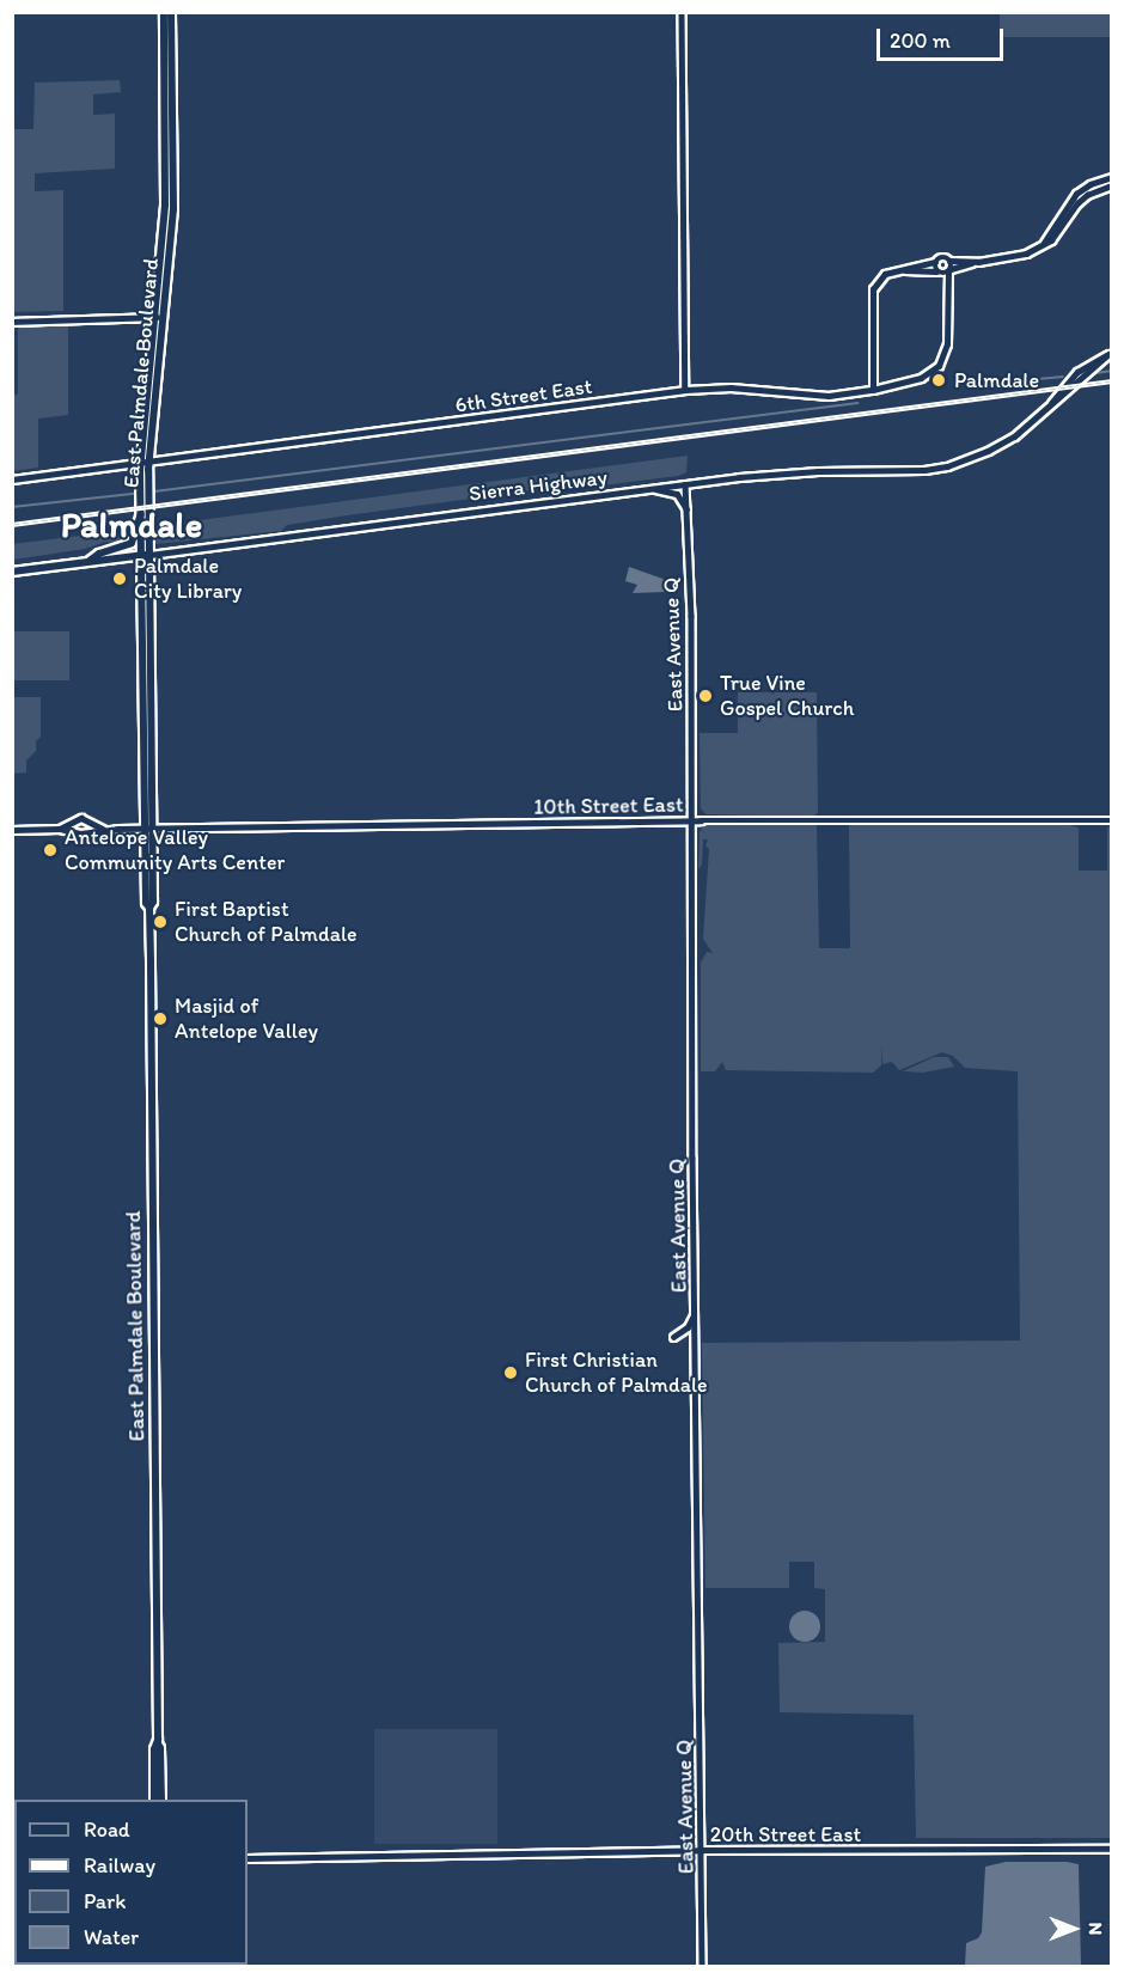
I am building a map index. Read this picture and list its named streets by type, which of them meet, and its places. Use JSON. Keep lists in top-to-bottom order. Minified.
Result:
{"streets":{"highway":["East Palmdale Boulevard","Sierra Highway"],"street":["6th Street East","East Avenue Q","10th Street East","20th Street East"]},"crossings":[["East Palmdale Boulevard","6th Street East"],["East Palmdale Boulevard","Sierra Highway"],["East Palmdale Boulevard","10th Street East"],["Sierra Highway","East Avenue Q"],["East Avenue Q","10th Street East"],["East Avenue Q","20th Street East"]],"districts":["Palmdale"],"places":["Palmdale","Palmdale City Library","True Vine Gospel Church","Antelope Valley Community Arts Center","First Baptist Church of Palmdale","Masjid of Antelope Valley","First Christian Church of Palmdale"],"legend":["Road","Railway","Park","Water"],"scale_bar":"200 m","north":"right"}
